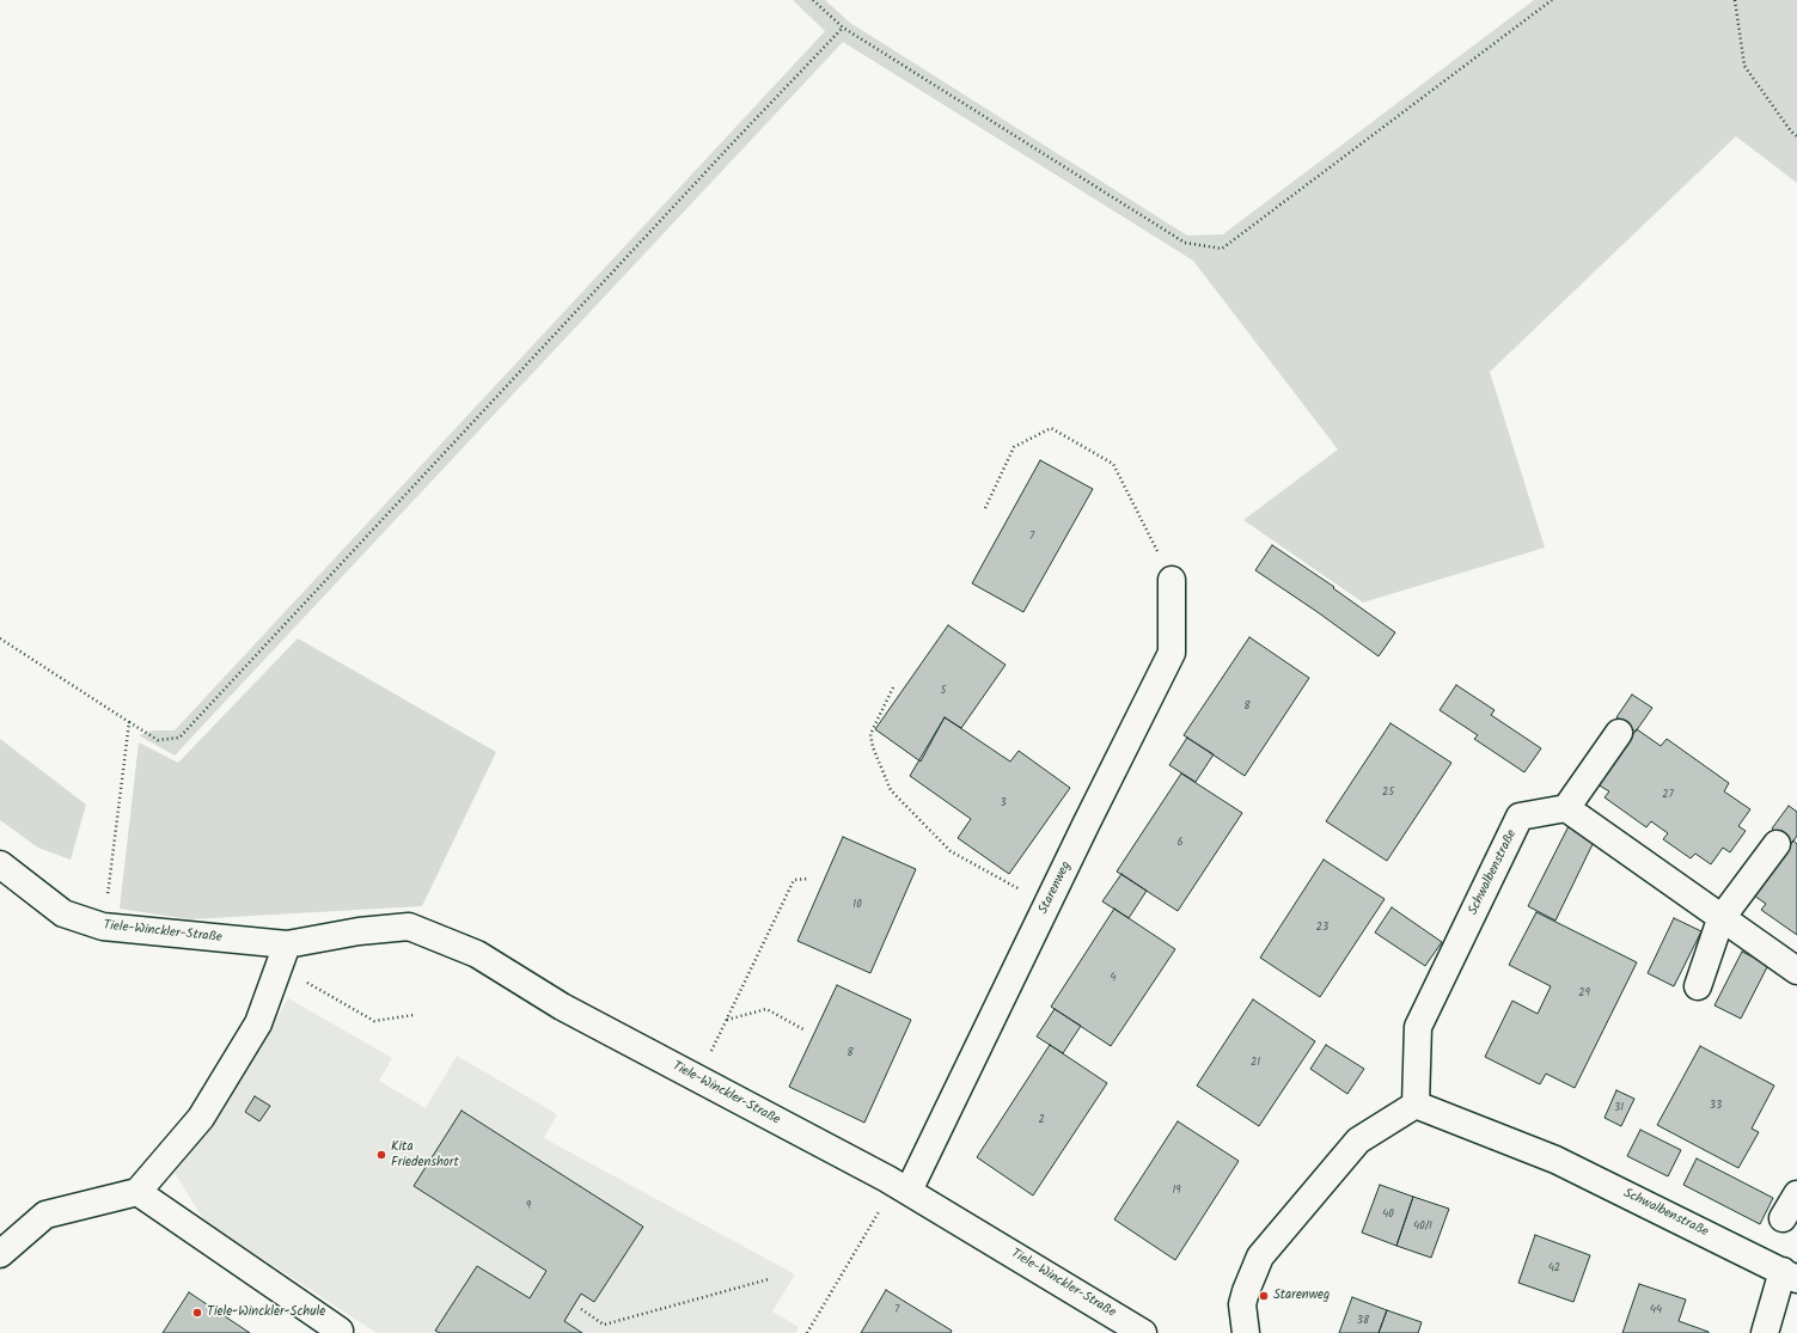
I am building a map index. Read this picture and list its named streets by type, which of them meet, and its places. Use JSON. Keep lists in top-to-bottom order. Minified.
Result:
{"streets":{"street":["Schwalbenstraße","Starenweg","Tiele-Winckler-Straße"]},"crossings":[["Starenweg","Tiele-Winckler-Straße"]],"places":["Kita Friedenshort","Starenweg","Tiele-Winckler-Schule"],"house_numbers":["7","5","8","25","27","3","6","10","23","4","29","8","21","33","31","2","19","9","40","40/1","42","7","44","38"]}
